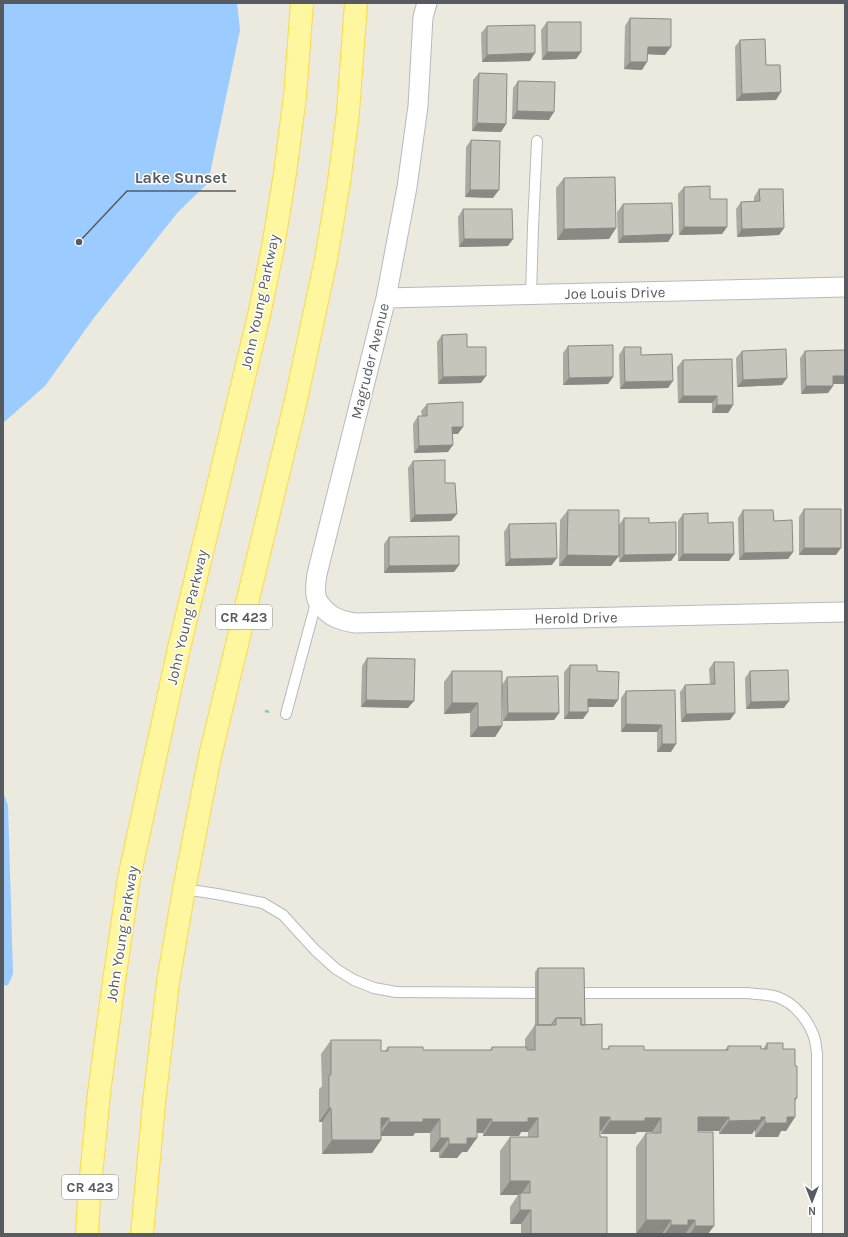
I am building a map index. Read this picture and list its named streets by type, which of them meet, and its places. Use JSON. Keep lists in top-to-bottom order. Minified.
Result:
{"streets":{"main road":["John Young Parkway","CR 423"],"street":["Joe Louis Drive","Magruder Avenue","Herold Drive"]},"crossings":[["Joe Louis Drive","Magruder Avenue"],["Magruder Avenue","Herold Drive"]],"places":["Lake Sunset"],"north":"bottom"}
